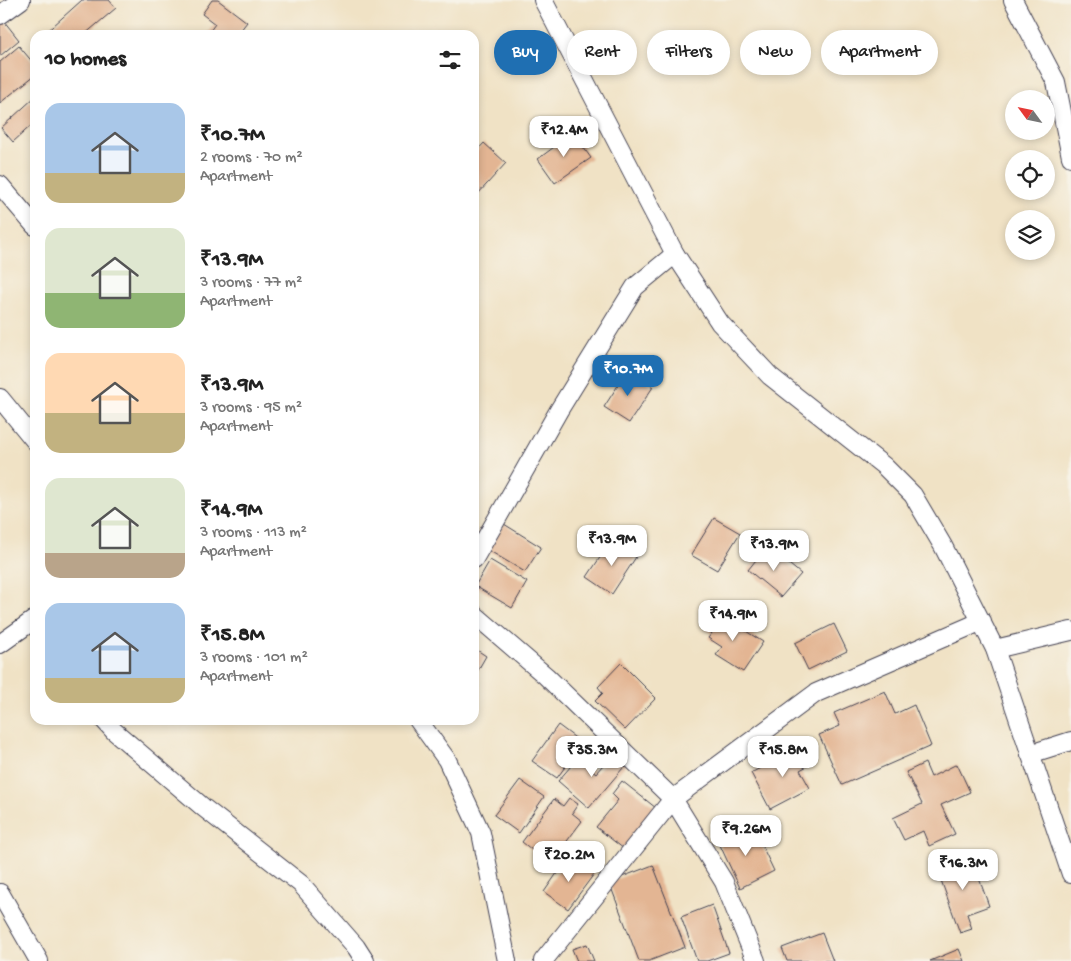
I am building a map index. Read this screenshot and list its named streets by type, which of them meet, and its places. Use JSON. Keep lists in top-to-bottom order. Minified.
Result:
{"north":"top left","page":{"chip":["Buy","Rent","Filters","New","Apartment"],"heading":"10 homes","list":[{"name":"₹10.7M","note":"2 rooms · 70 m² · Apartment"},{"name":"₹13.9M","note":"3 rooms · 77 m² · Apartment"},{"name":"₹13.9M","note":"3 rooms · 95 m² · Apartment"},{"name":"₹14.9M","note":"3 rooms · 113 m² · Apartment"},{"name":"₹15.8M","note":"3 rooms · 101 m² · Apartment"}],"price":["₹12.4M","₹10.7M","₹13.9M","₹13.9M","₹14.9M","₹35.3M","₹15.8M","₹9.26M","₹20.2M","₹16.3M"]}}
